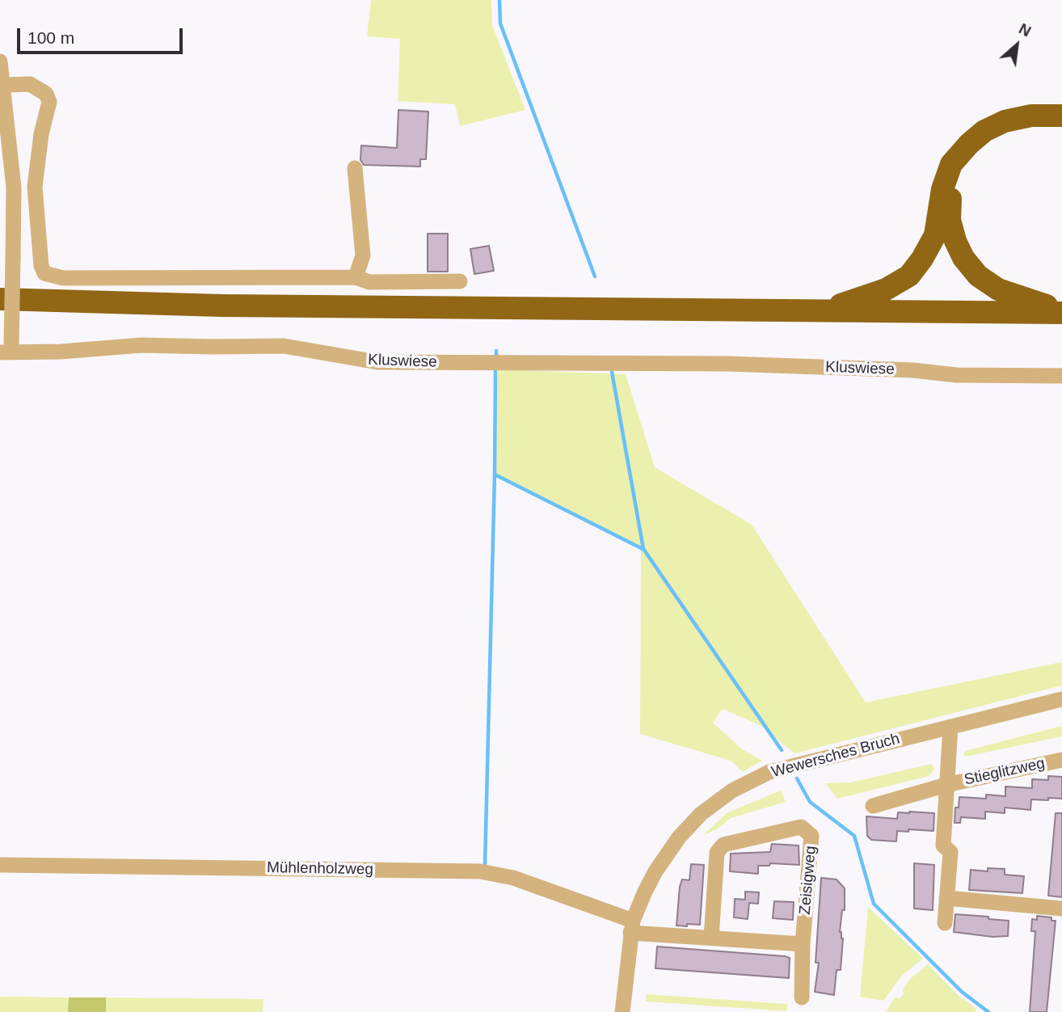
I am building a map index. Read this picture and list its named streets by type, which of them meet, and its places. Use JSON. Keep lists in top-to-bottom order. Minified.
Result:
{"streets":{"street":["Kluswiese","Wewersches Bruch","Stieglitzweg","Mühlenholzweg","Zeisigweg"]},"crossings":[["Wewersches Bruch","Stieglitzweg"],["Wewersches Bruch","Mühlenholzweg"]],"scale_bar":"100 m","north":"top right"}
